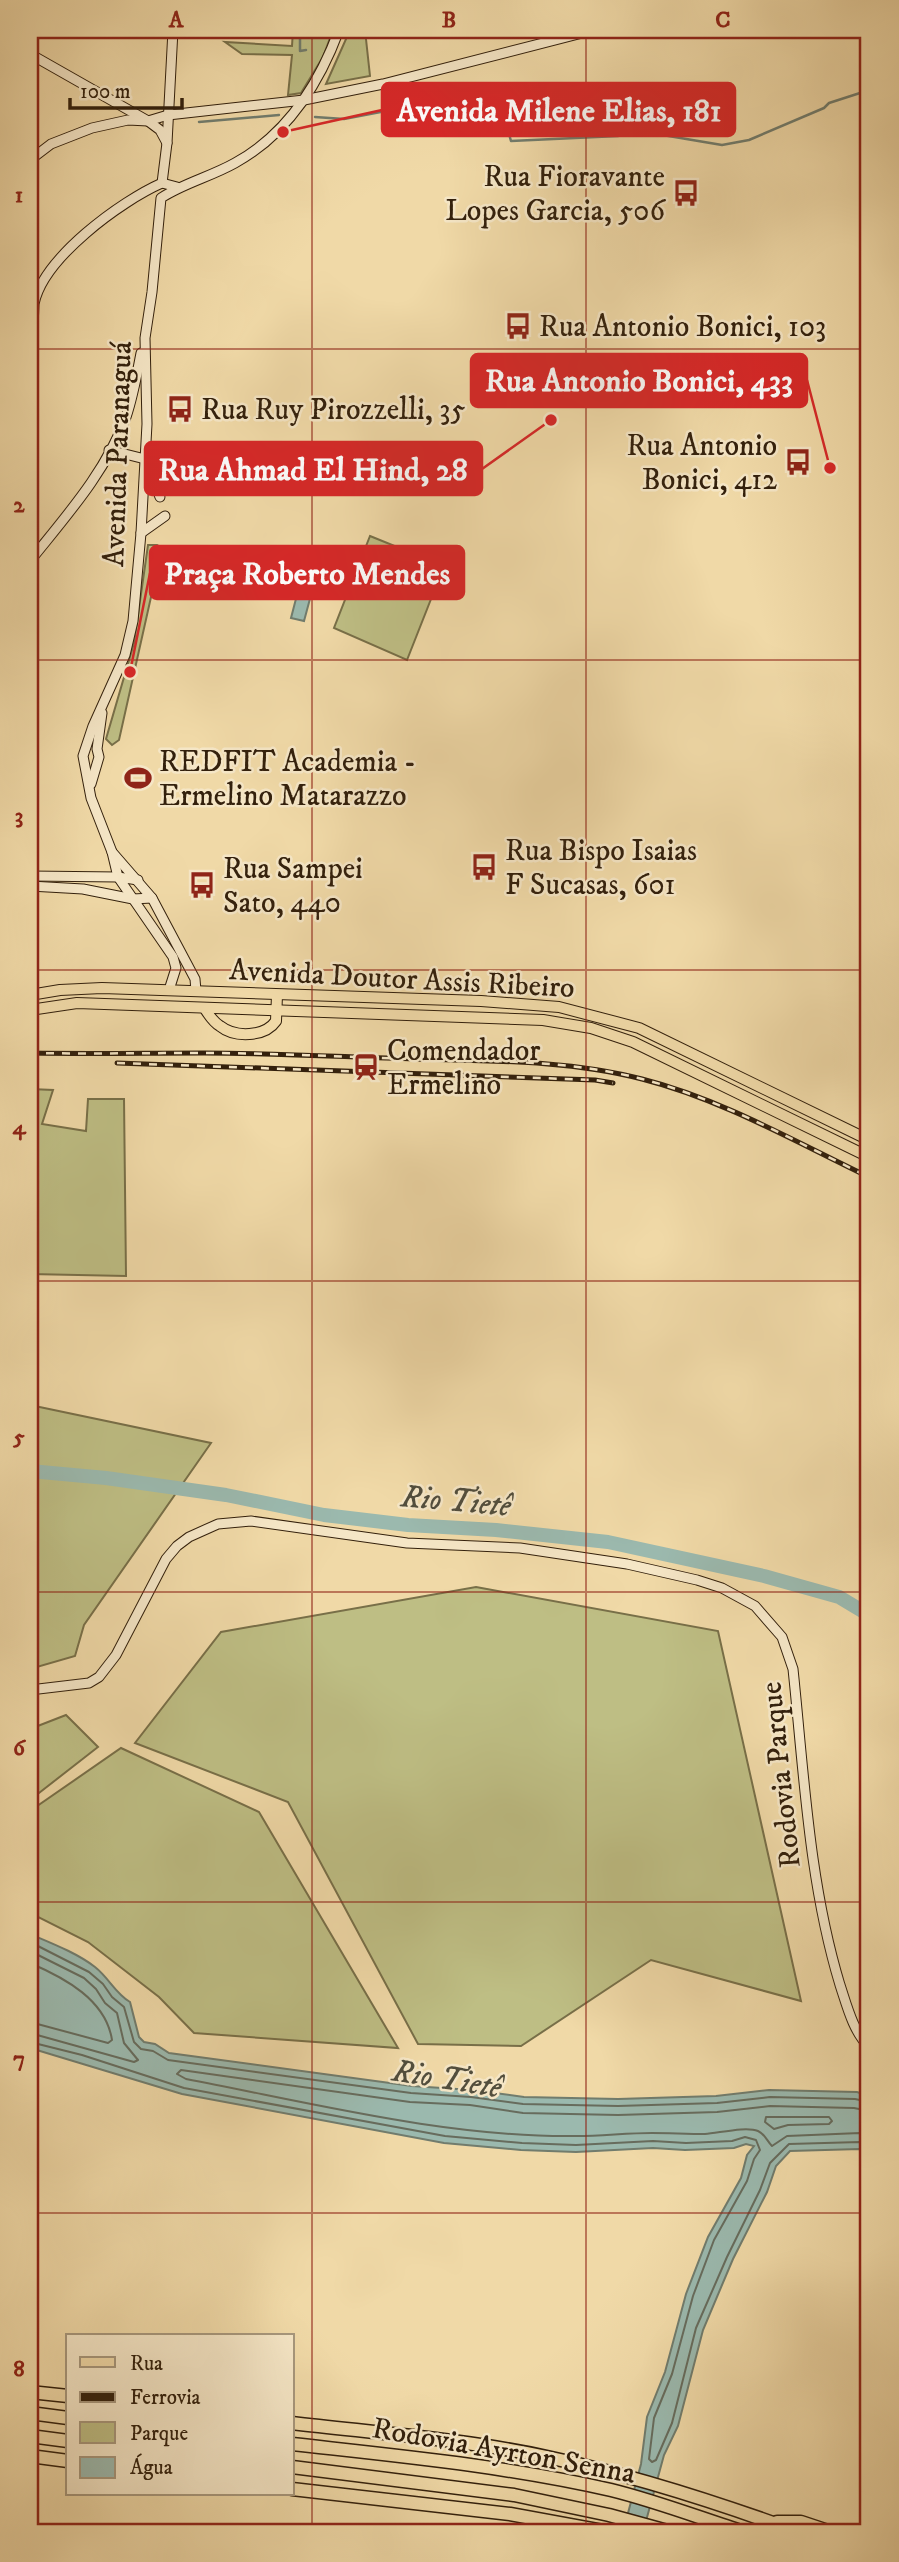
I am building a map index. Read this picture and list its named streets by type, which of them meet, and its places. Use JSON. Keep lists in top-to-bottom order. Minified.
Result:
{"streets":{"highway":["Rodovia Ayrton Senna"],"main road":["Avenida Paranaguá","Avenida Doutor Assis Ribeiro","Rodovia Parque"]},"crossings":[["Avenida Paranaguá","Avenida Doutor Assis Ribeiro"]],"water":["Rio Tietê"],"places":{"other":["Avenida Milene Elias, 181","Rua Ahmad El Hind, 28","Rua Antonio Bonici, 433","Praça Roberto Mendes"],"bus stop":["Rua Fioravante Lopes Garcia, 506","Rua Antonio Bonici, 103","Rua Ruy Pirozzelli, 35","Rua Antonio Bonici, 412","Rua Bispo Isaias F Sucasas, 601","Rua Sampei Sato, 440"],"sports":["REDFIT Academia - Ermelino Matarazzo"],"station":["Comendador Ermelino"]},"legend":["Rua","Ferrovia","Parque","Água"],"scale_bar":"100 m","grid":{"columns":["A","B","C"],"rows":["1","2","3","4","5","6","7","8"]}}
